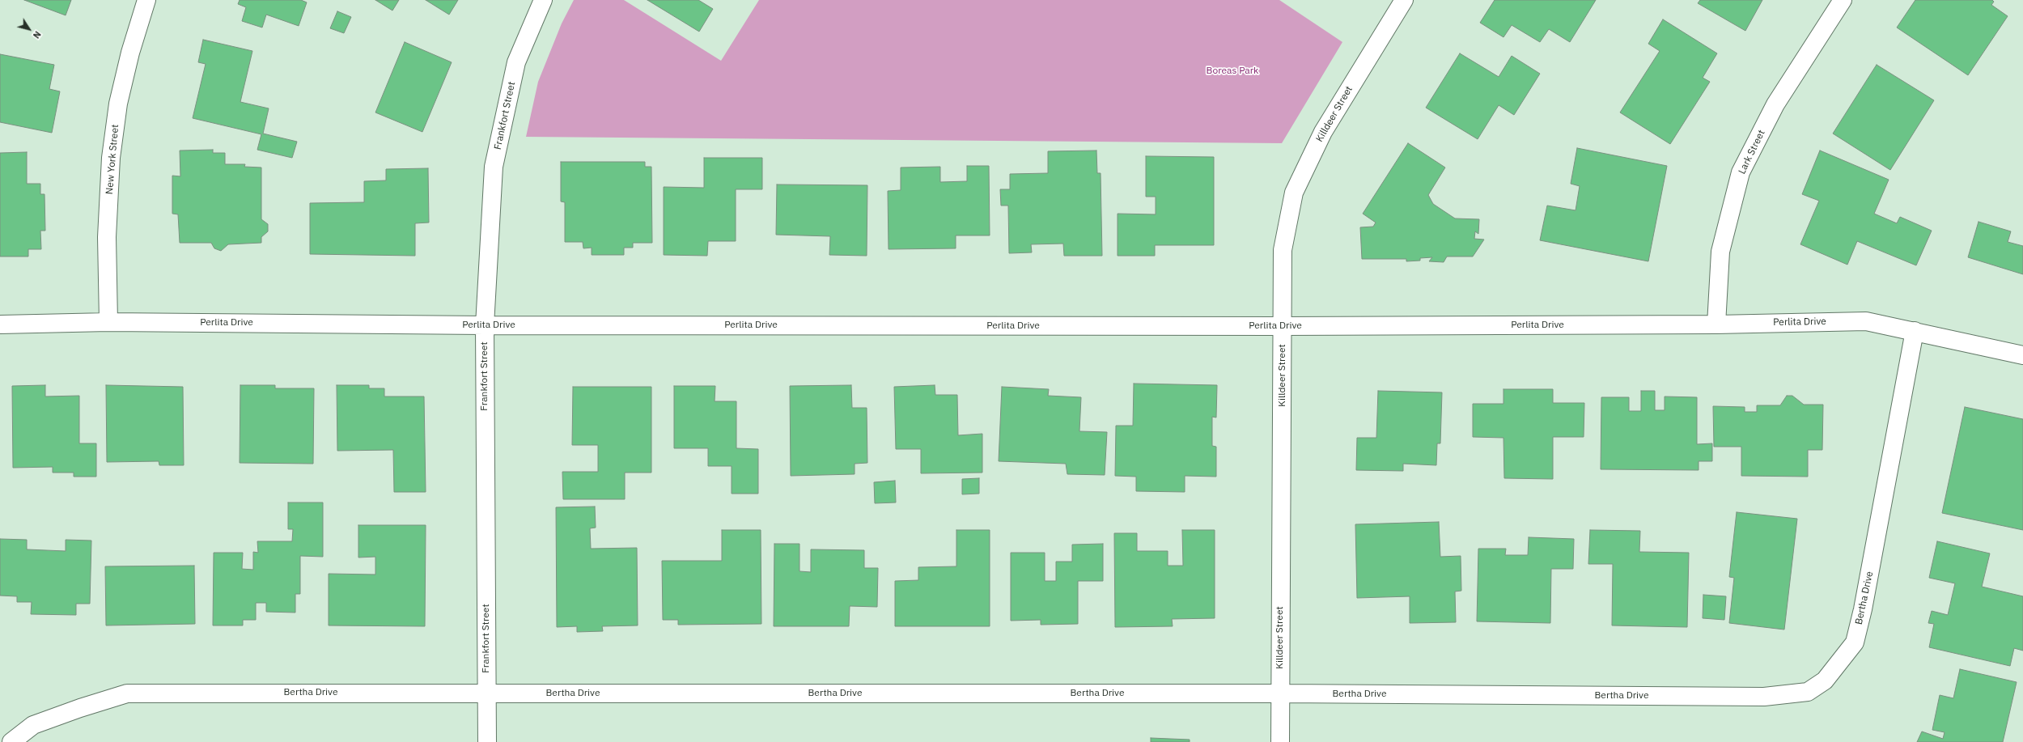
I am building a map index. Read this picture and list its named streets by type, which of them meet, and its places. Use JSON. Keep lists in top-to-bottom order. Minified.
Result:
{"streets":{"street":["Killdeer Street","Frankfort Street","Lark Street","New York Street","Perlita Drive","Bertha Drive"]},"crossings":[["Killdeer Street","Perlita Drive"],["Killdeer Street","Bertha Drive"],["Frankfort Street","Perlita Drive"],["Frankfort Street","Bertha Drive"],["Lark Street","Perlita Drive"],["New York Street","Perlita Drive"],["Perlita Drive","Bertha Drive"]],"parks":["Boreas Park"],"north":"bottom right"}
